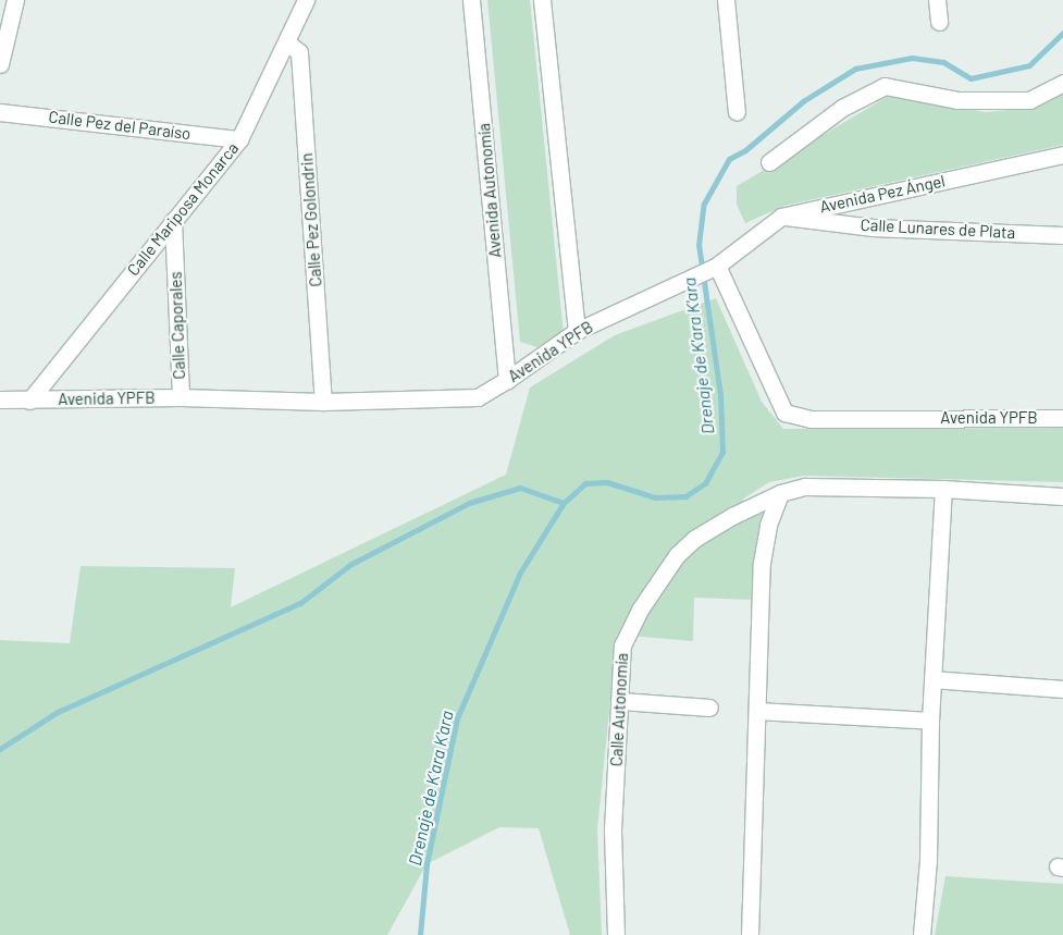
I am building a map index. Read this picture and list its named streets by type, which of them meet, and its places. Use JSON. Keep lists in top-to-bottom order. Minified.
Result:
{"streets":{"street":["Calle Pez del Paraíso","Avenida Autonomía","Avenida Pez Ángel","Calle Mariposa Monarca","Calle Pez Golondrin","Calle Lunares de Plata","Calle Caporales","Avenida YPFB","Calle Autonomía"]},"crossings":[["Calle Pez del Paraíso","Calle Mariposa Monarca"],["Avenida Autonomía","Avenida YPFB"],["Avenida Pez Ángel","Calle Lunares de Plata"],["Avenida Pez Ángel","Avenida YPFB"],["Calle Mariposa Monarca","Calle Pez Golondrin"],["Calle Mariposa Monarca","Calle Caporales"],["Calle Mariposa Monarca","Avenida YPFB"],["Calle Pez Golondrin","Avenida YPFB"],["Calle Caporales","Avenida YPFB"]],"water":["Drenaje de K'ara K'ara"]}
